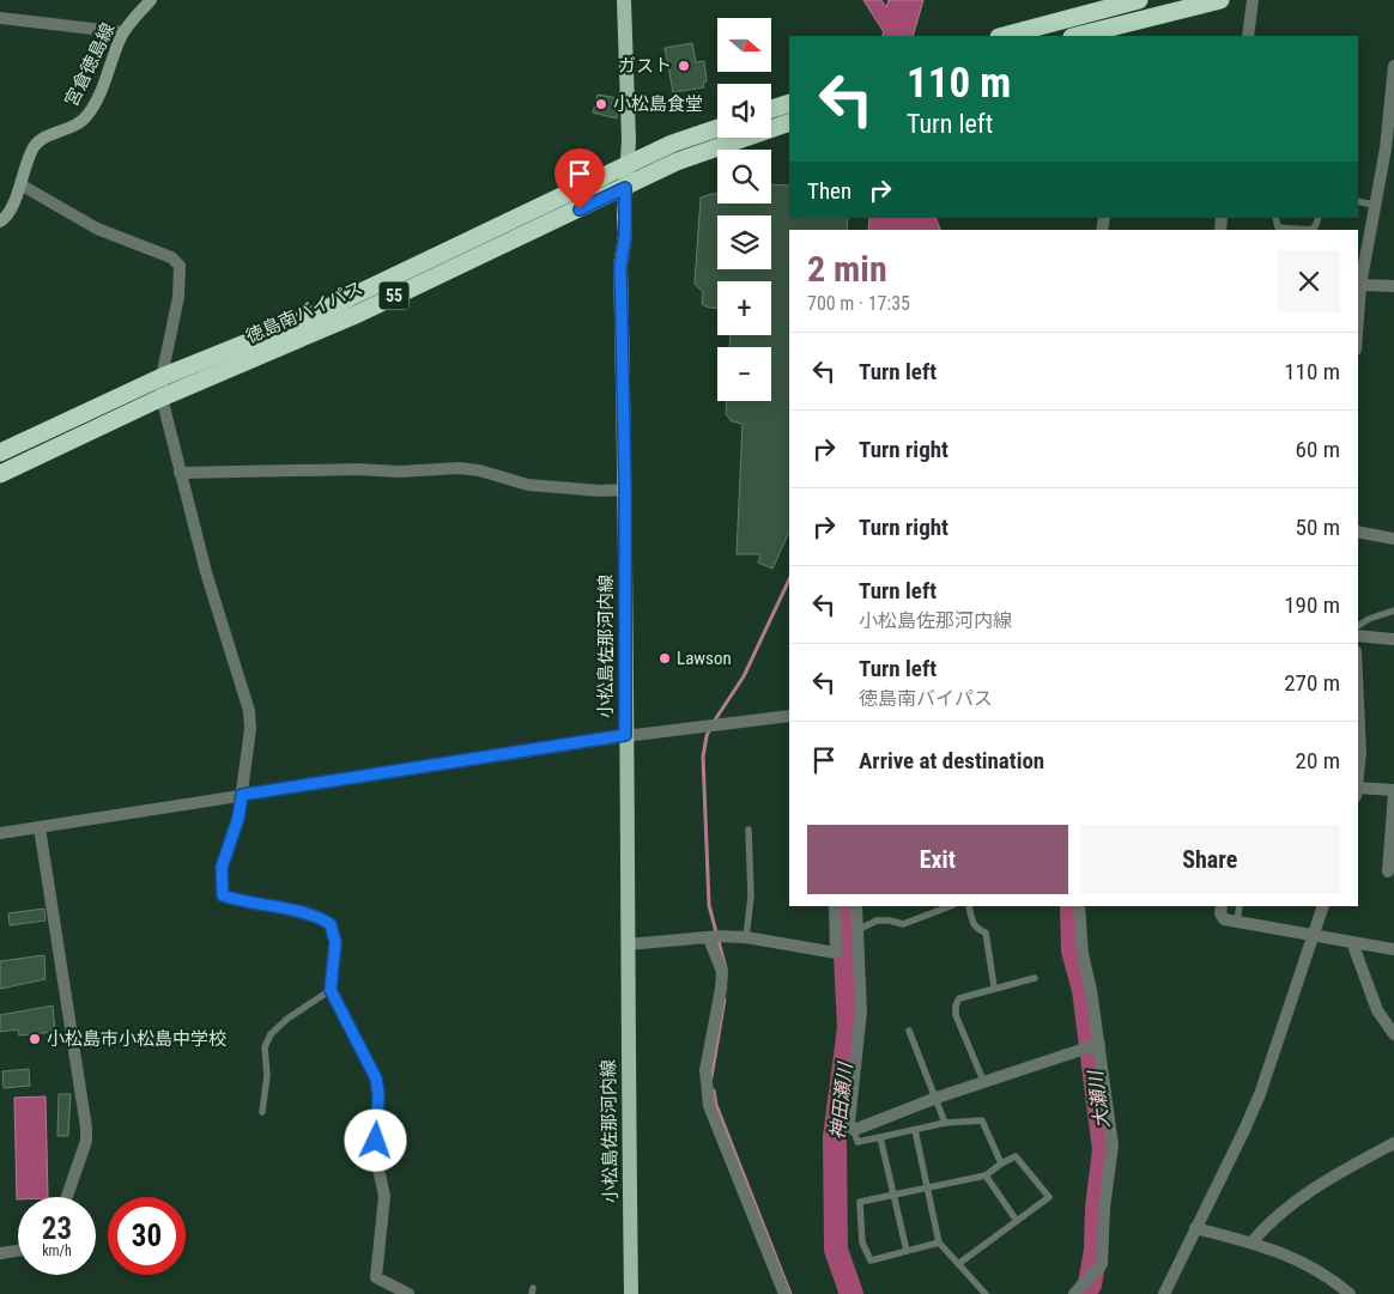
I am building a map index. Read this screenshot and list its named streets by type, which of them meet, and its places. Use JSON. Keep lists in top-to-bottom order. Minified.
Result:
{"streets":{"highway":["55","徳島南バイパス"],"main road":["宮倉徳島線","小松島佐那河内線"]},"crossings":[["徳島南バイパス","小松島佐那河内線"]],"water":["大瀬川","神田瀬川"],"places":["ガスト","小松島食堂","Lawson","小松島市小松島中学校"],"north":"right","page":{"map_buttons":["+","−"],"turn":["110 m","Turn left"],"then":"Then","heading":["2 min","700 m · 17:35"],"list":[{"name":"Turn left","value":"110 m"},{"name":"Turn right","value":"60 m"},{"name":"Turn right","value":"50 m"},{"name":"Turn left","note":"小松島佐那河内線","value":"190 m"},{"name":"Turn left","note":"徳島南バイパス","value":"270 m"},{"name":"Arrive at destination","value":"20 m"}],"buttons":["Exit","Share"],"speed":"23 km/h","limit":"30"}}
